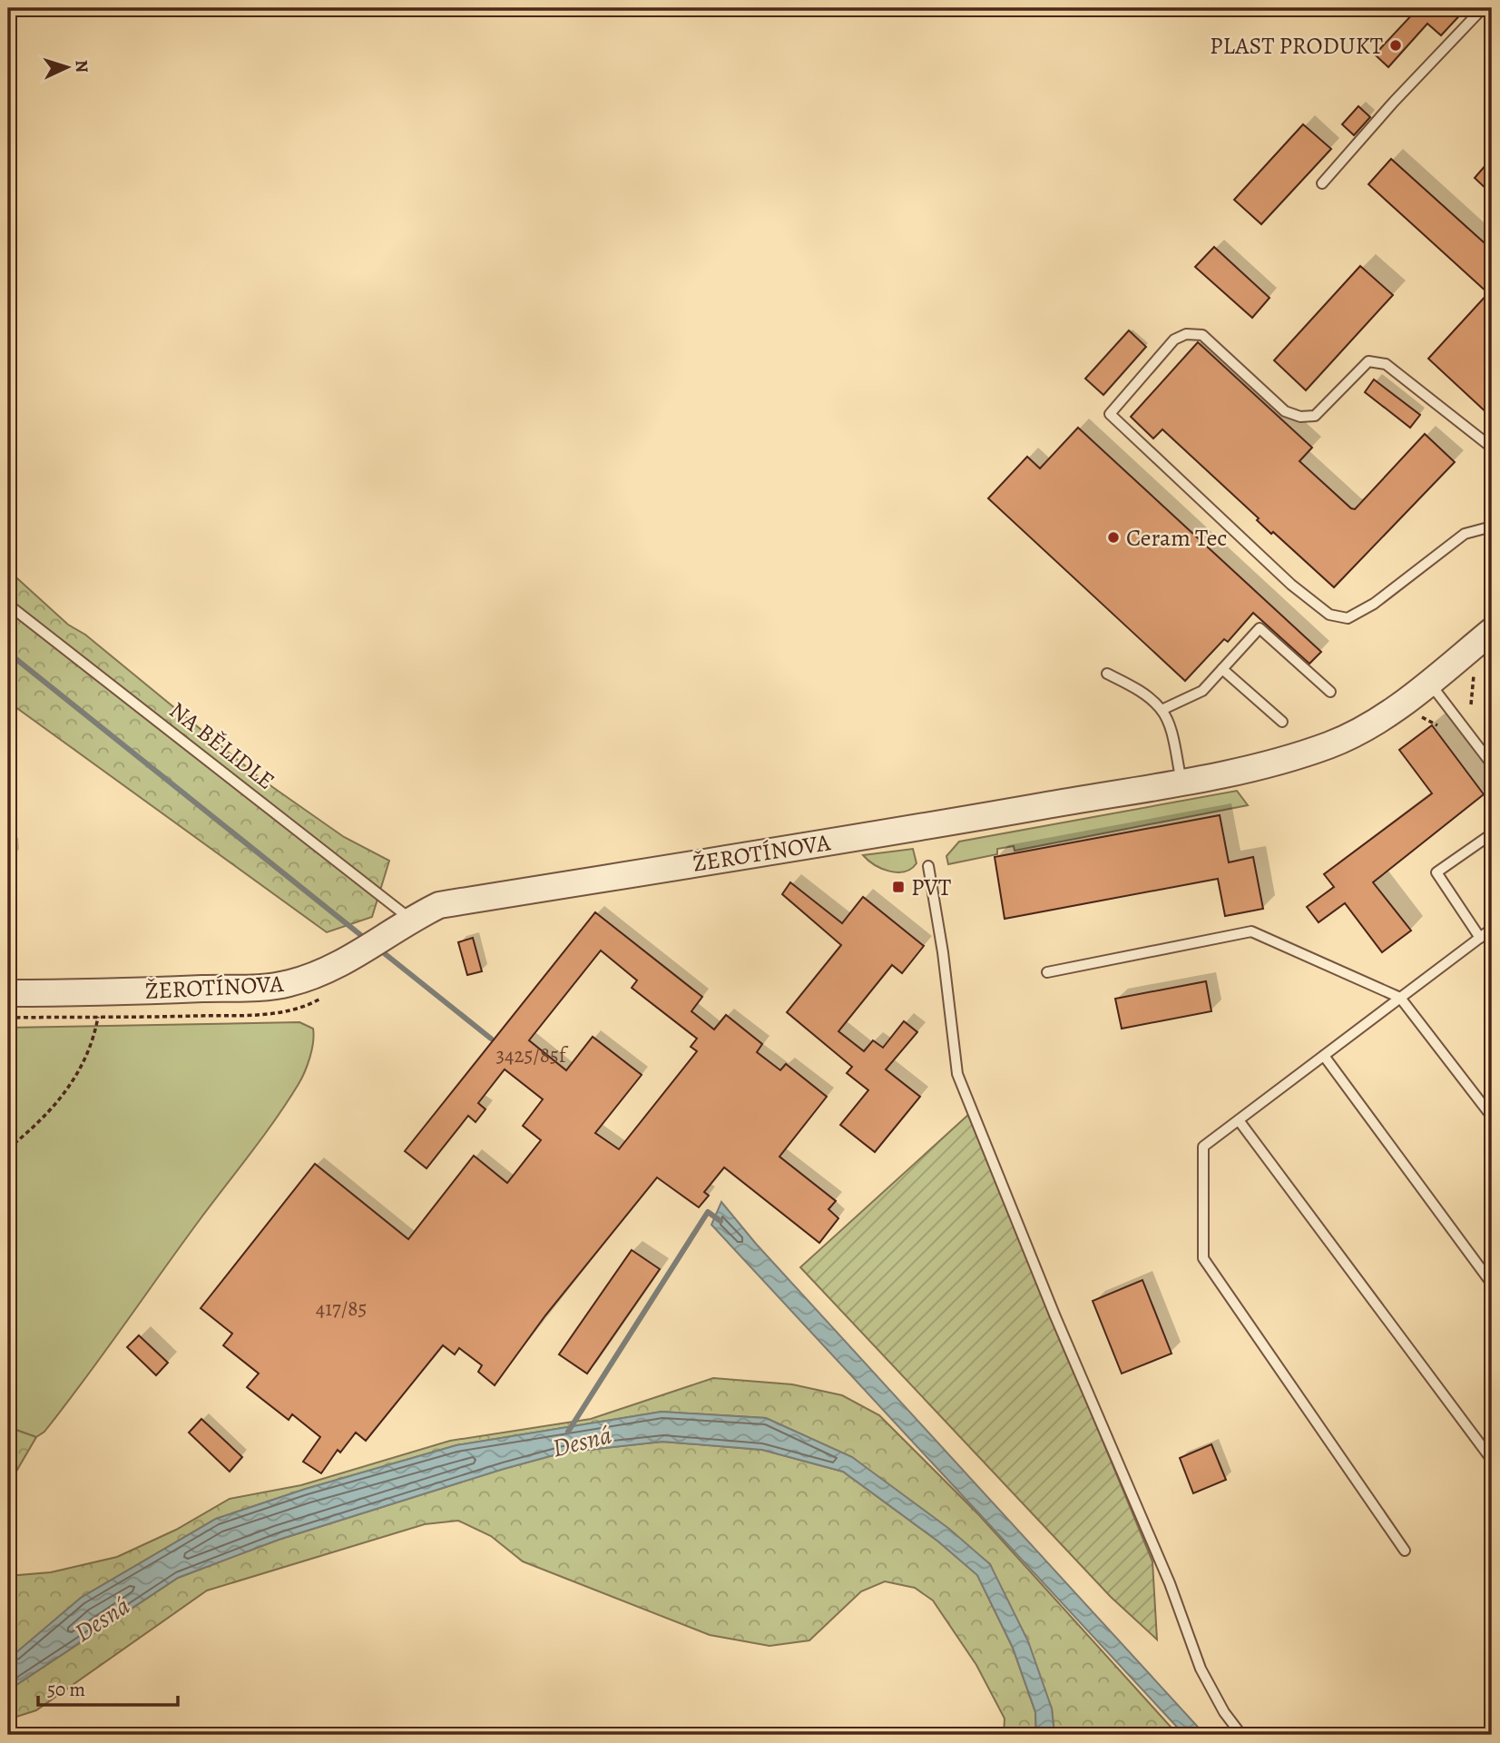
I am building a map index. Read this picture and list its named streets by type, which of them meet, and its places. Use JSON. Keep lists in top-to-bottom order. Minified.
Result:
{"streets":{"street":["ŽEROTÍNOVA"],"lane":["NA BĚLIDLE"]},"crossings":[["NA BĚLIDLE","ŽEROTÍNOVA"]],"water":["Desná"],"places":{"other":["PLAST PRODUKT","Ceram Tec"],"transit":["PVT"]},"house_numbers":["3425/85f","417/85"],"scale_bar":"50 m","north":"right"}
